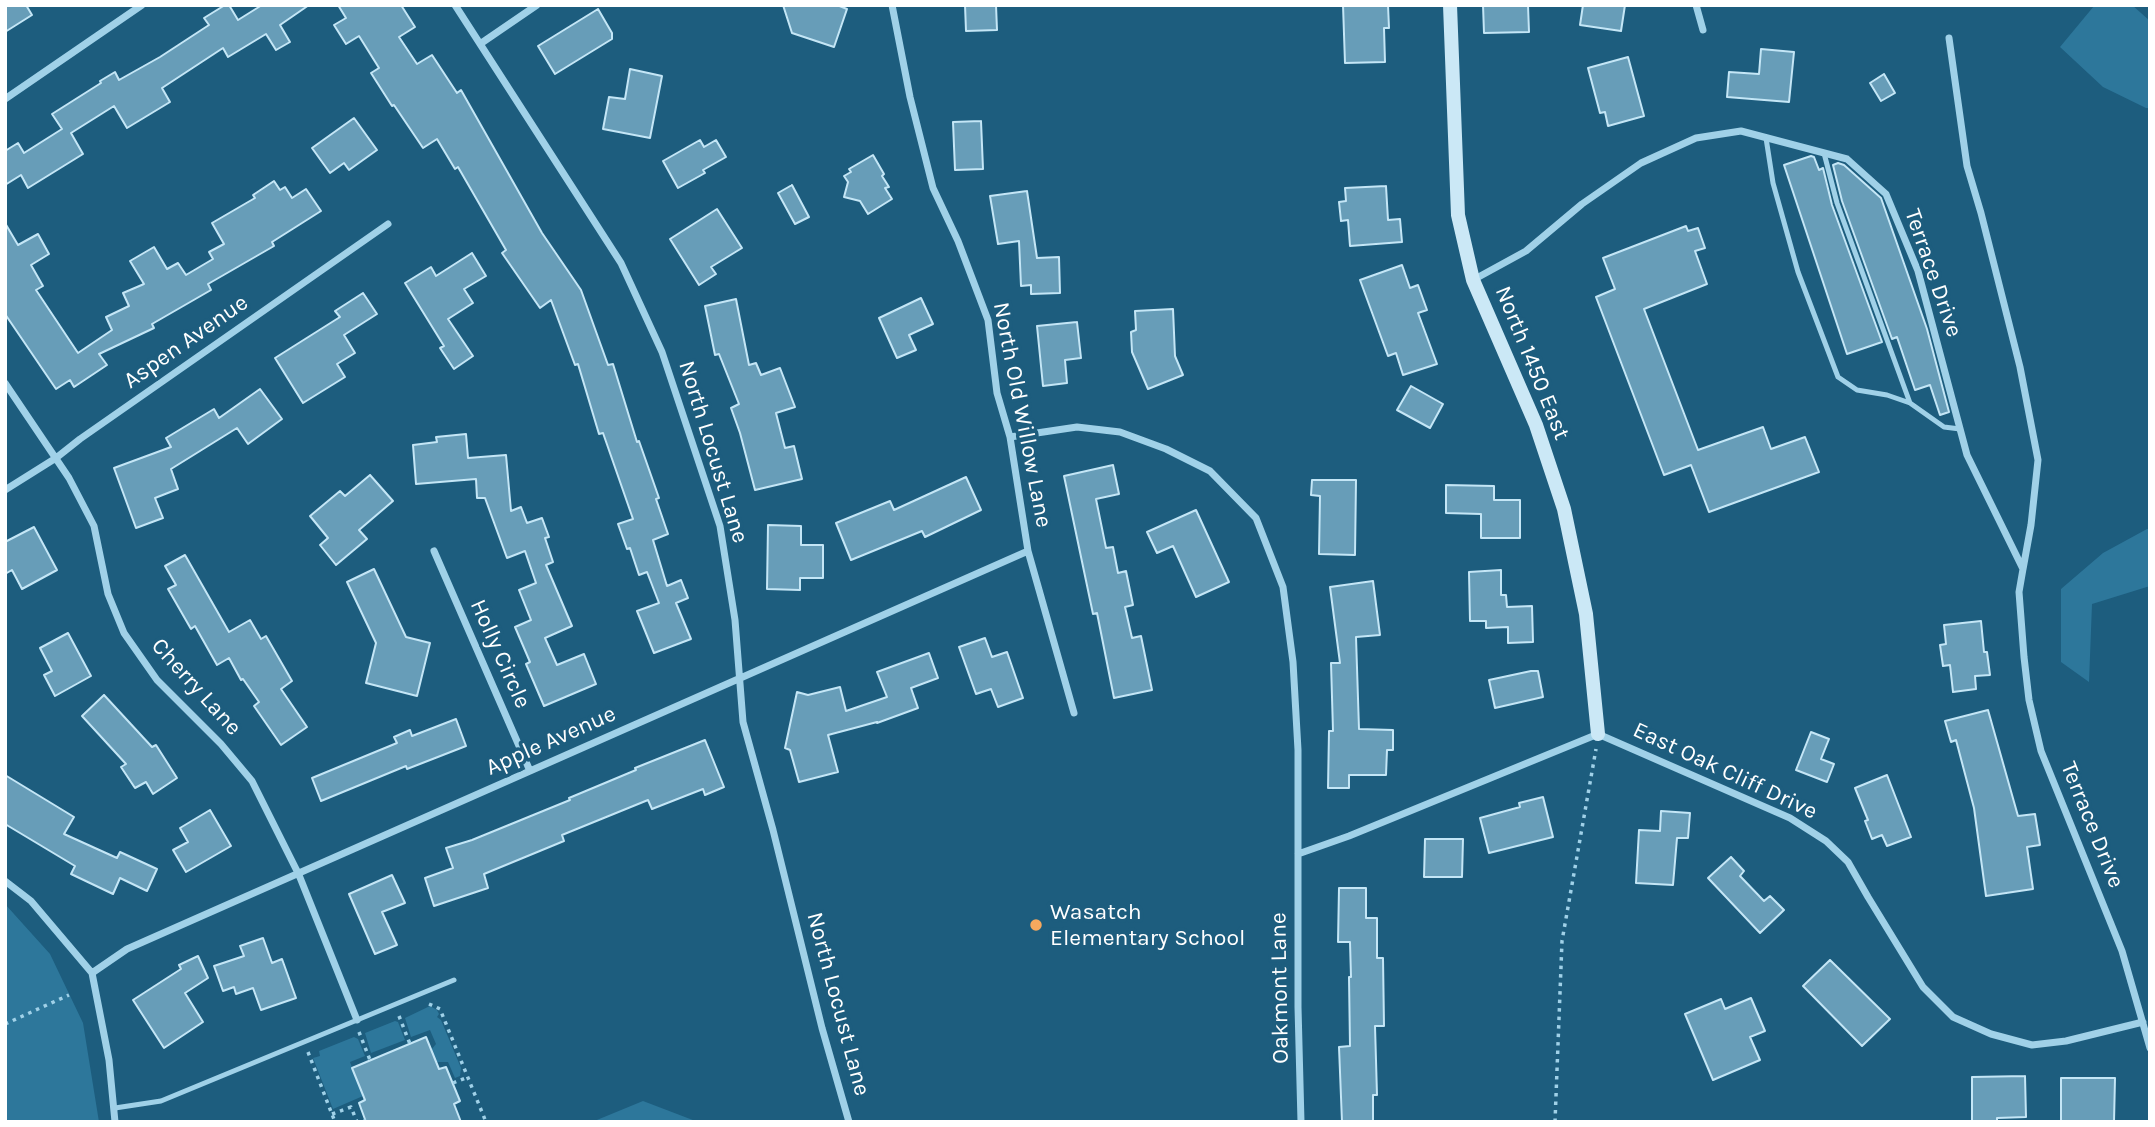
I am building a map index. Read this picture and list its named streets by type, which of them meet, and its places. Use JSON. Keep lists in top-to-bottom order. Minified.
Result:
{"streets":{"street":["Terrace Drive","Aspen Avenue","North 1450 East","North Old Willow Lane","North Locust Lane","Holly Circle","Cherry Lane","Apple Avenue","East Oak Cliff Drive","Oakmont Lane"]},"crossings":[["Terrace Drive","North 1450 East"],["Terrace Drive","East Oak Cliff Drive"],["Aspen Avenue","Cherry Lane"],["North 1450 East","East Oak Cliff Drive"],["North Old Willow Lane","Apple Avenue"],["North Old Willow Lane","Oakmont Lane"],["North Locust Lane","Apple Avenue"],["Holly Circle","Apple Avenue"],["Cherry Lane","Apple Avenue"],["East Oak Cliff Drive","Oakmont Lane"]],"places":["Wasatch Elementary School"]}
